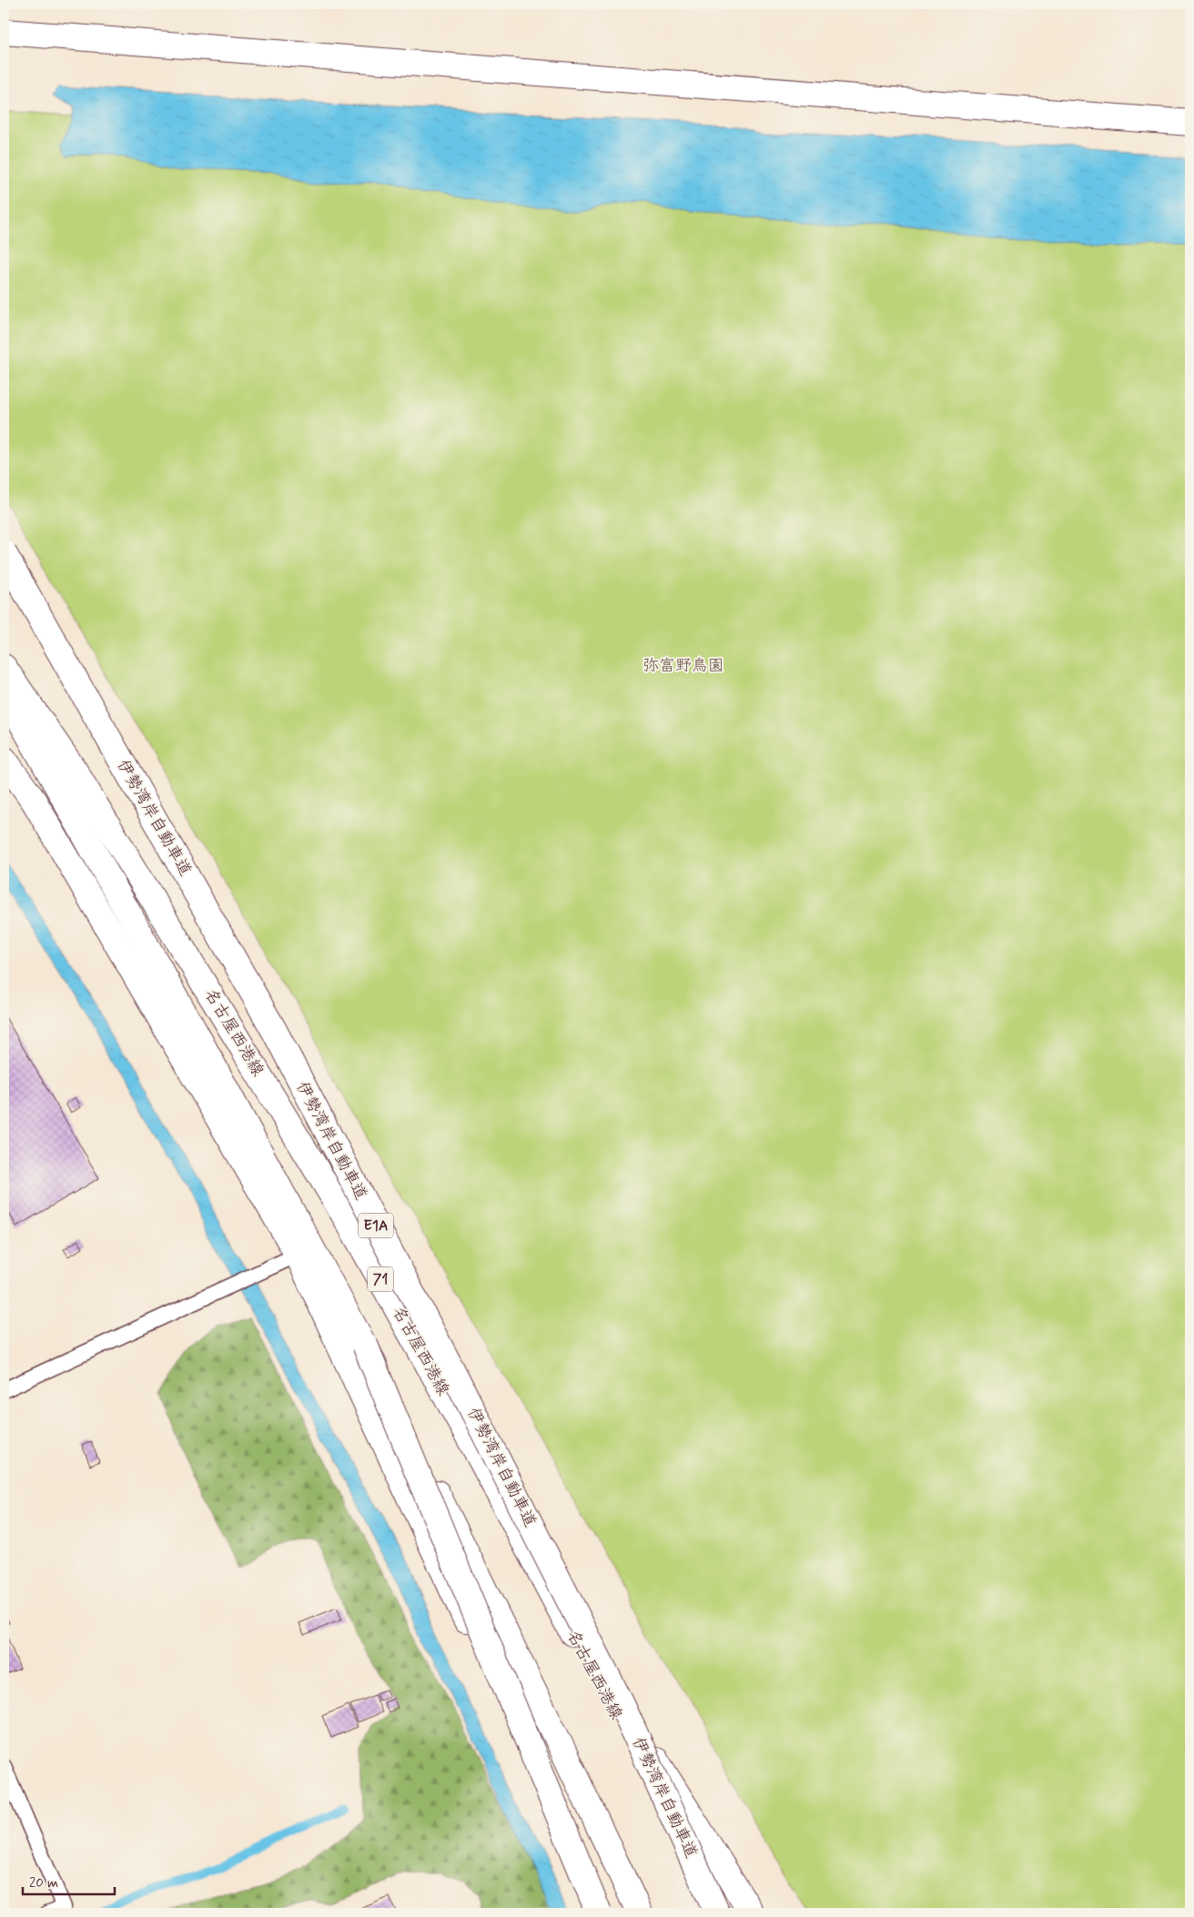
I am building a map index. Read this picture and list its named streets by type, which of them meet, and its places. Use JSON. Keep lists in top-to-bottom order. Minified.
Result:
{"streets":{"main road":["伊勢湾岸自動車道","名古屋西港線","E1A","71"]},"crossings":[["伊勢湾岸自動車道","名古屋西港線"]],"parks":["弥富野鳥園"],"scale_bar":"20 m"}
